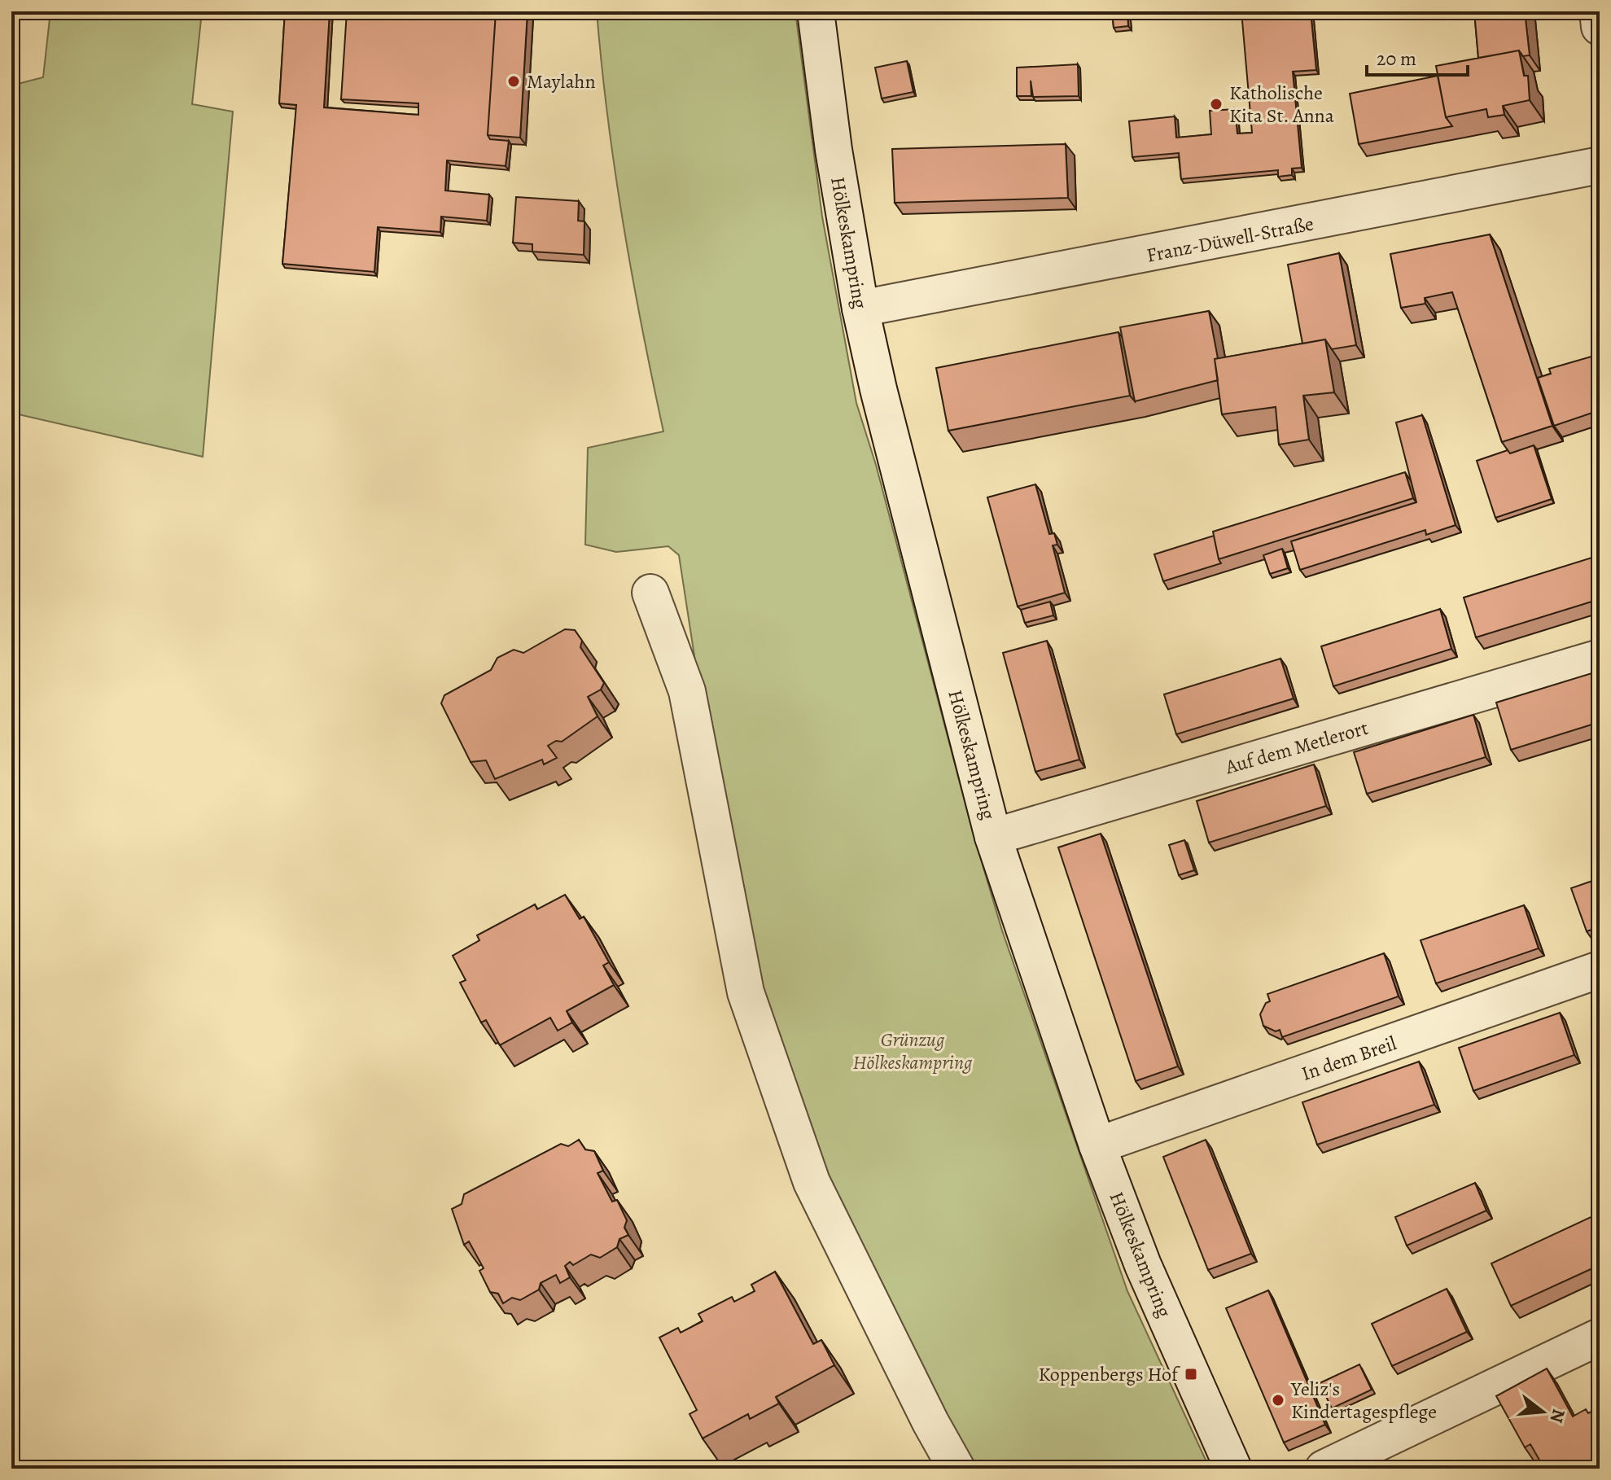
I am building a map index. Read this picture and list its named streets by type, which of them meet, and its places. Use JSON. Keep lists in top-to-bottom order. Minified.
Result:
{"streets":{"street":["Franz-Düwell-Straße","Hölkeskampring","Auf dem Metlerort","In dem Breil"]},"crossings":[["Franz-Düwell-Straße","Hölkeskampring"],["Hölkeskampring","Auf dem Metlerort"],["Hölkeskampring","In dem Breil"]],"parks":["Grünzug Hölkeskampring"],"places":{"other":["Maylahn","Katholische Kita St. Anna","Yeliz's Kindertagespflege"],"transit":["Koppenbergs Hof"]},"scale_bar":"20 m","north":"right"}
